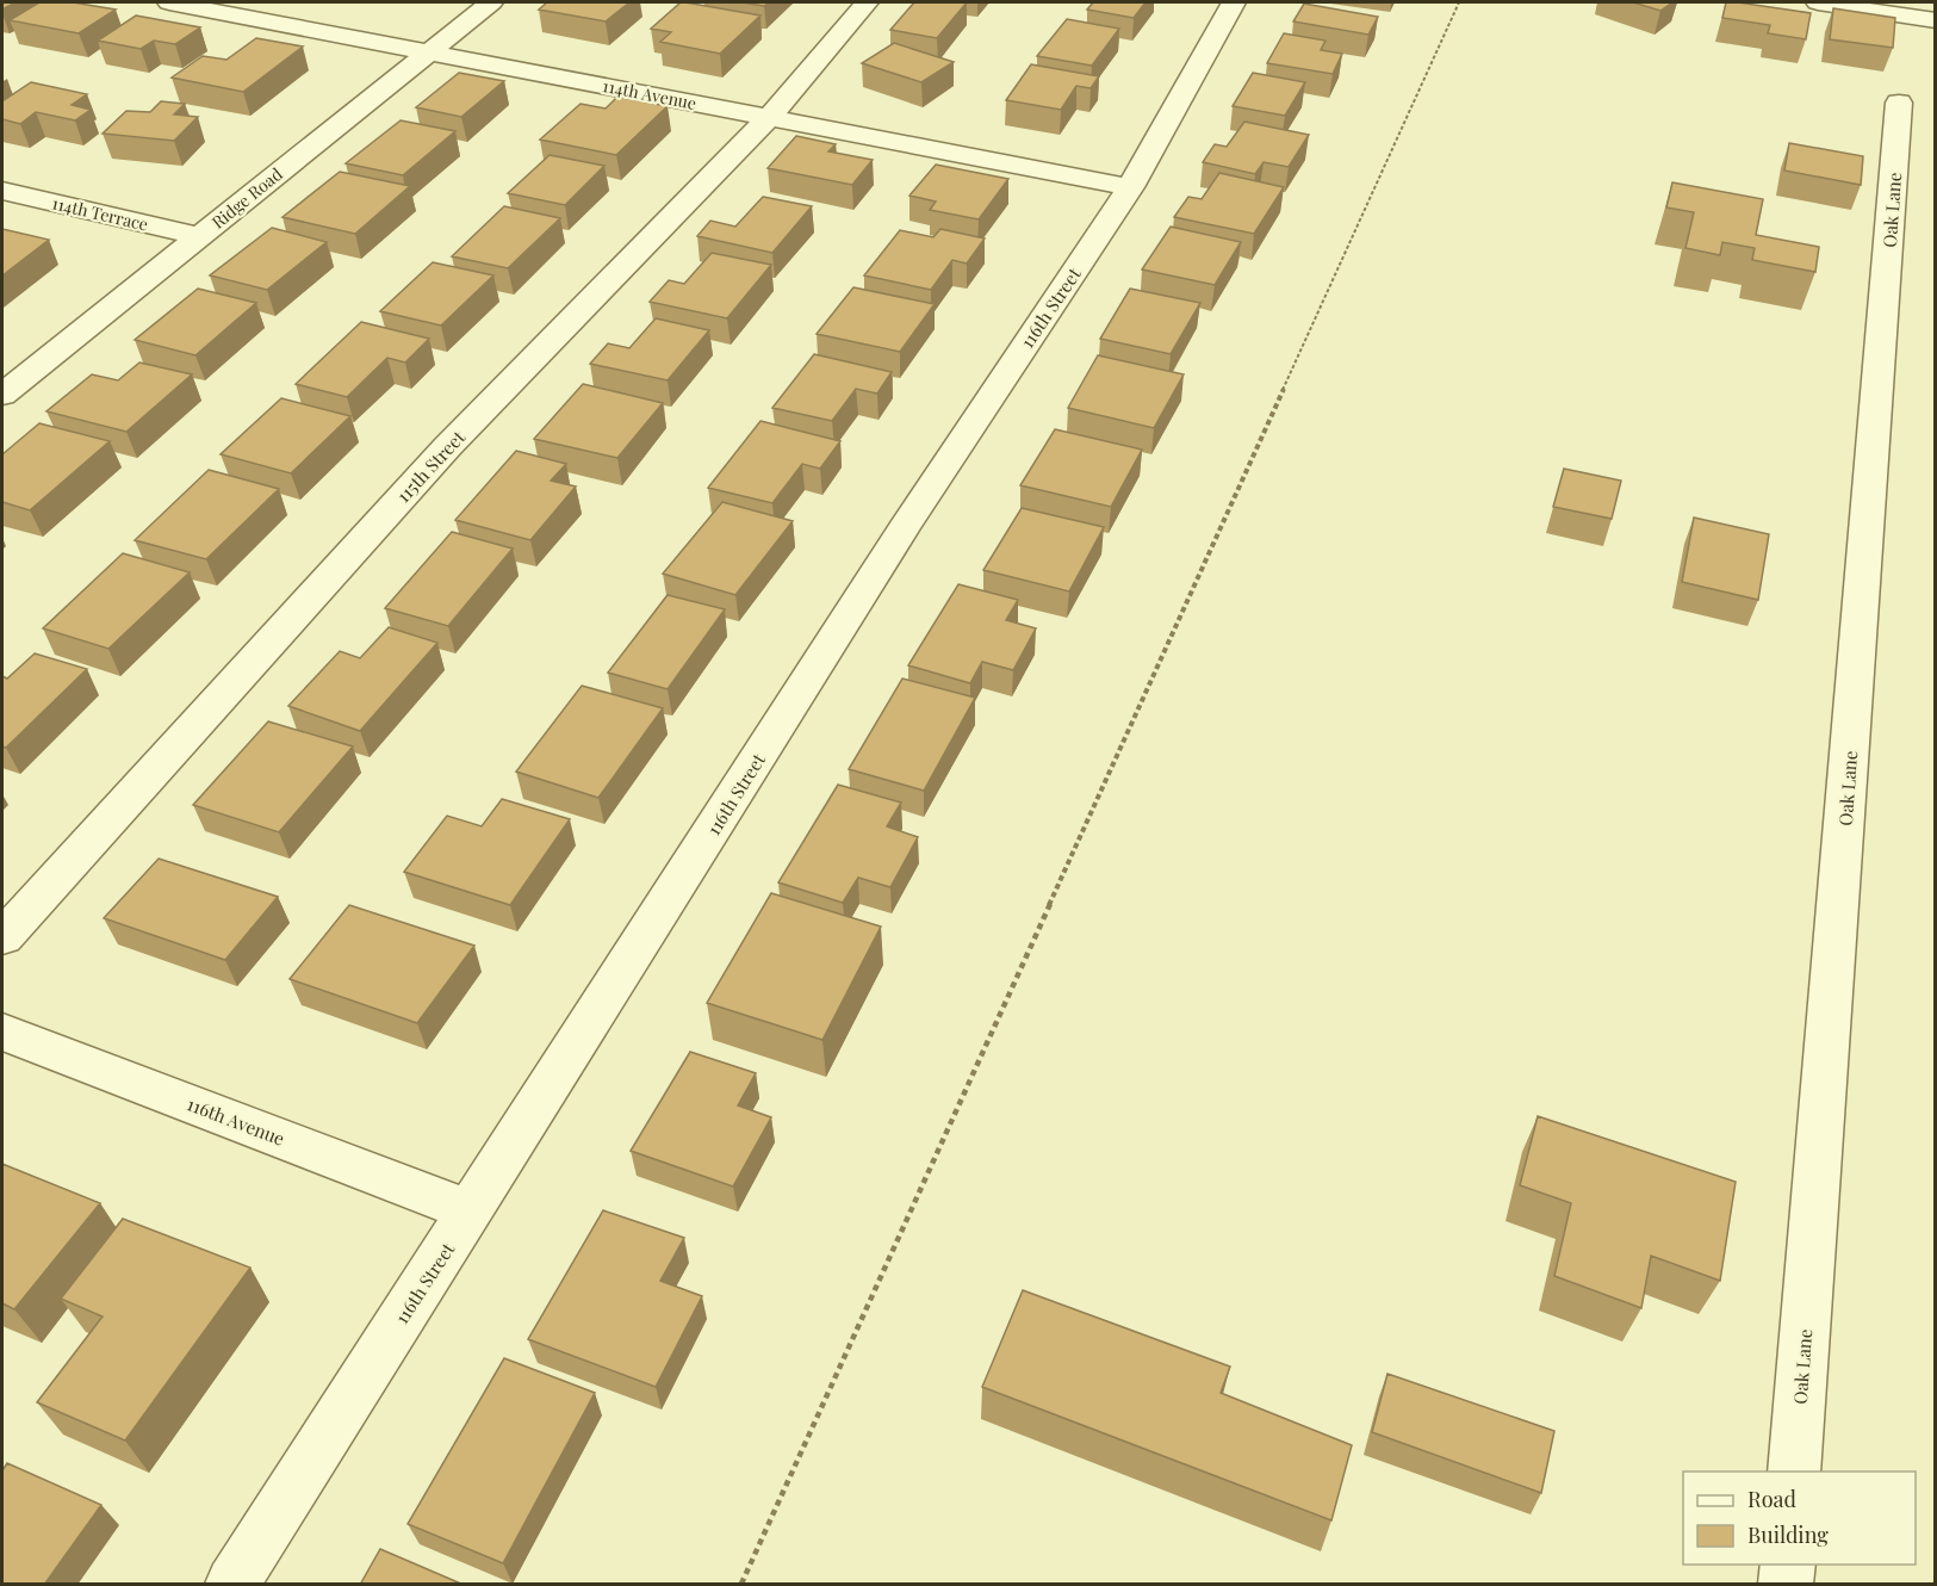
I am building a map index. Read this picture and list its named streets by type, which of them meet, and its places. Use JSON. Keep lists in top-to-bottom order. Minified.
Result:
{"streets":{"street":["114th Avenue","Ridge Road","Oak Lane","114th Terrace","116th Street","115th Street","116th Avenue"]},"crossings":[["114th Avenue","Ridge Road"],["114th Avenue","116th Street"],["114th Avenue","115th Street"],["Ridge Road","114th Terrace"],["116th Street","116th Avenue"]],"legend":["Road","Building"]}
